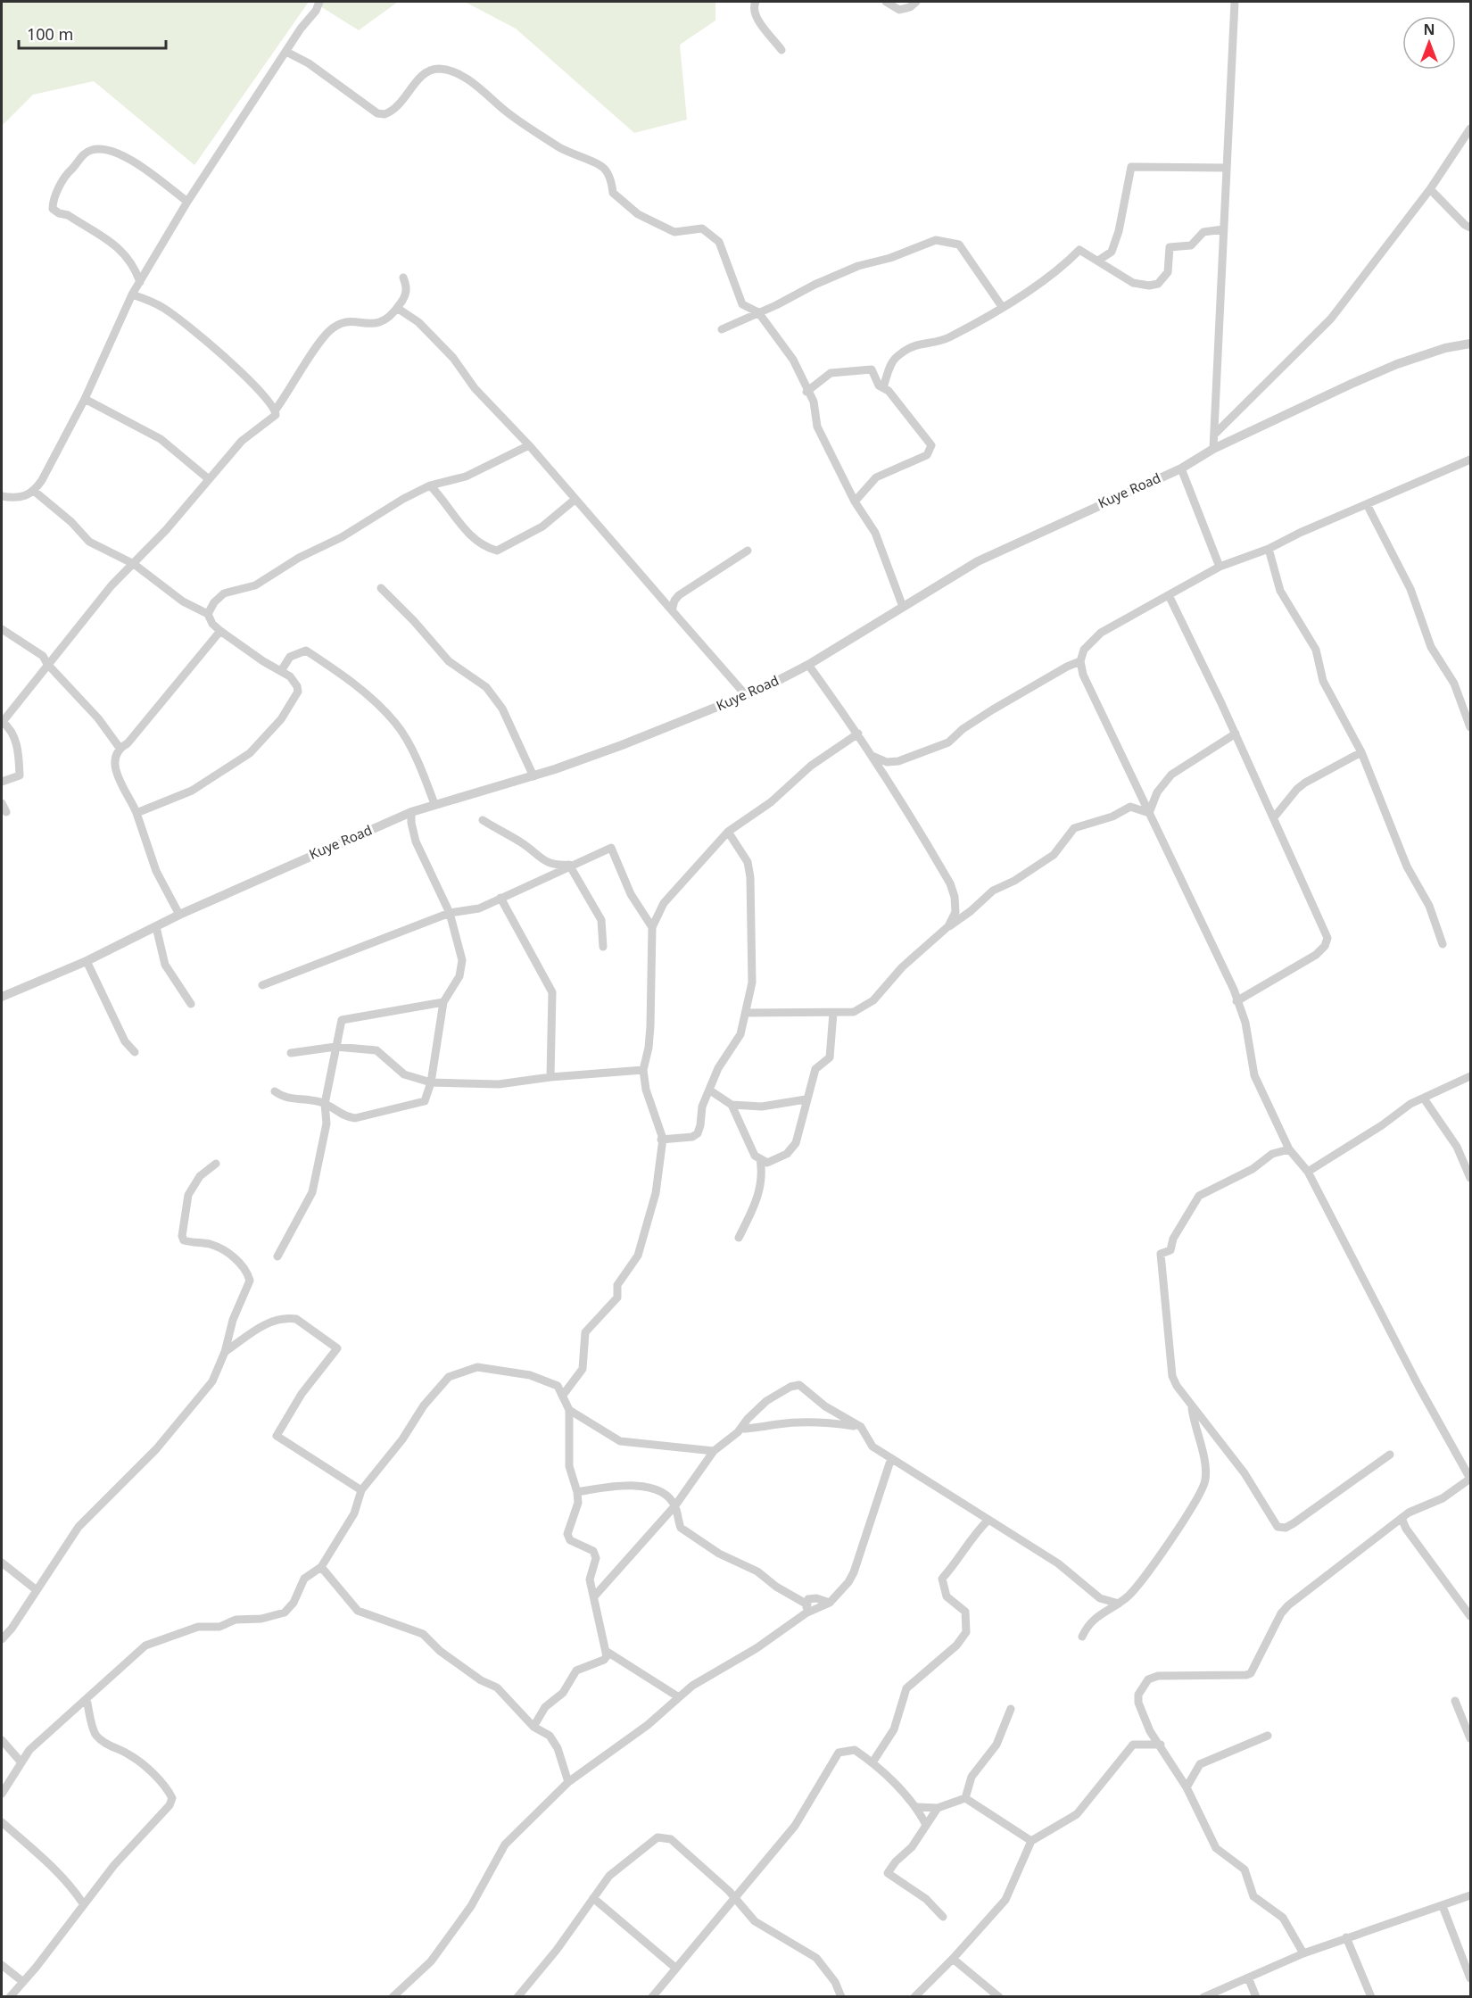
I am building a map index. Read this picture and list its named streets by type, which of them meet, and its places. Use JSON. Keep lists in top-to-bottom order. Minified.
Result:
{"streets":{"street":["Kuye Road"]},"scale_bar":"100 m","north":"top"}
